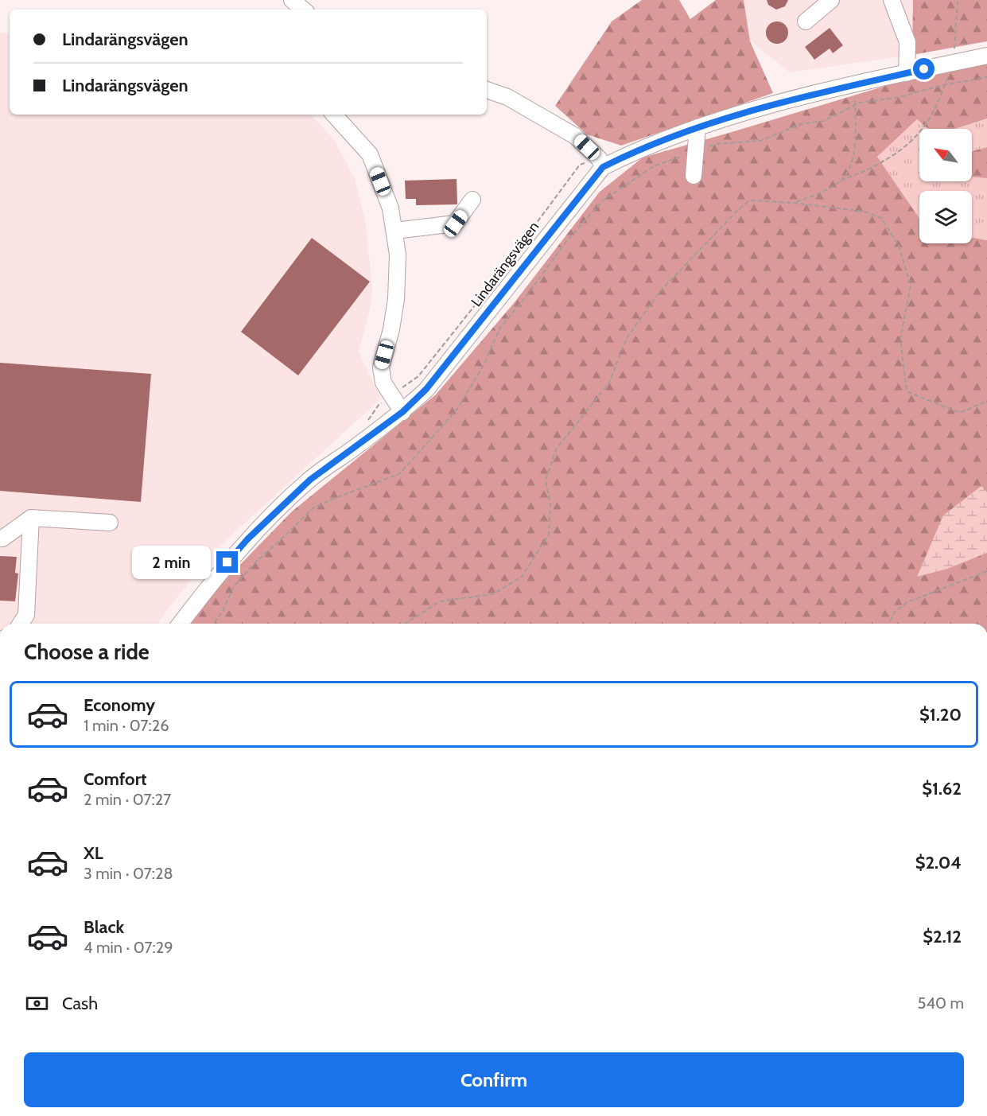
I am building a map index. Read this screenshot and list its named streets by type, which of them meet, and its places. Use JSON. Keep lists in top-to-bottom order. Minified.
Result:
{"streets":{"street":["Lindarängsvägen"]},"north":"top left","page":{"banner":["Lindarängsvägen","Lindarängsvägen"],"bubble":"2 min","heading":"Choose a ride","list":[{"name":"Economy","note":"1 min · 07:26","value":"$1.20"},{"name":"Comfort","note":"2 min · 07:27","value":"$1.62"},{"name":"XL","note":"3 min · 07:28","value":"$2.04"},{"name":"Black","note":"4 min · 07:29","value":"$2.12"}],"pay":["Cash","540 m"],"buttons":"Confirm"}}
